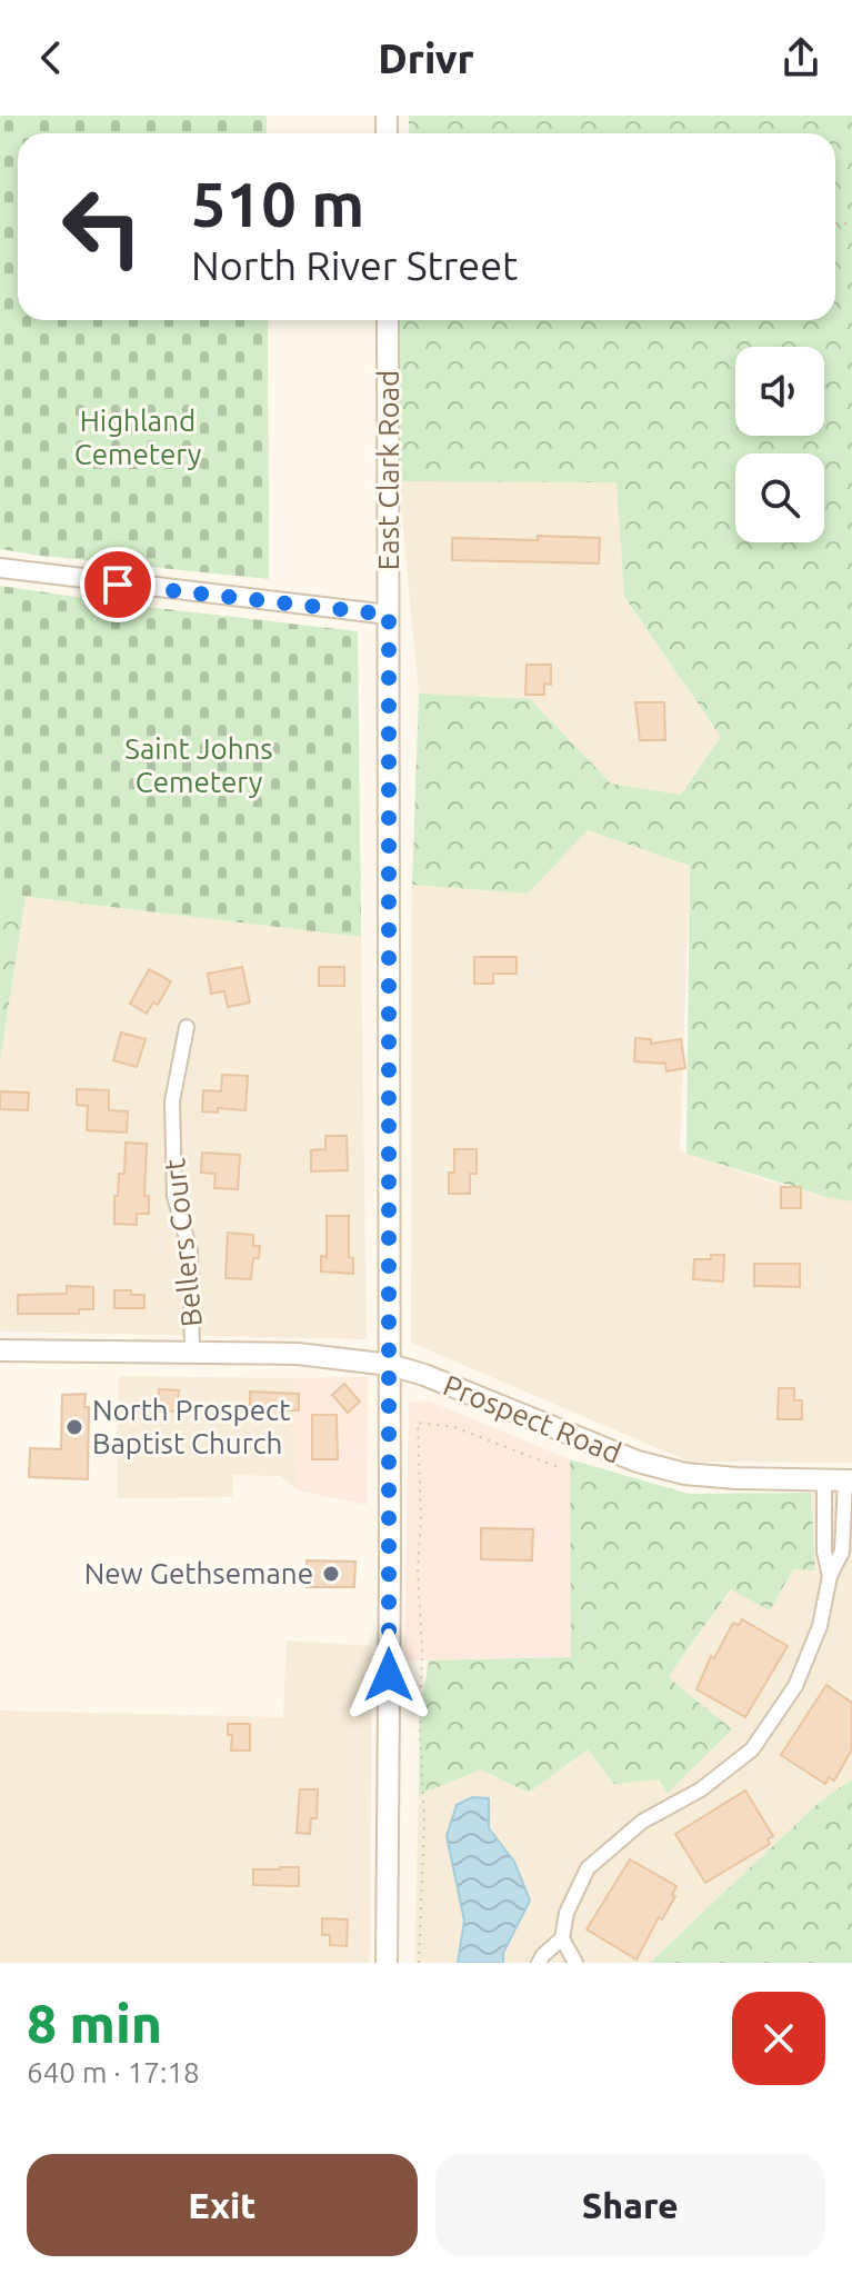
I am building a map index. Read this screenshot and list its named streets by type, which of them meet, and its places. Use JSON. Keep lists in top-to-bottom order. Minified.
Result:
{"streets":{"main road":["East Clark Road","Prospect Road"],"street":["Bellers Court"]},"crossings":[["East Clark Road","Prospect Road"],["Bellers Court","Prospect Road"]],"parks":["Highland Cemetery","Saint Johns Cemetery"],"places":["North Prospect Baptist Church","New Gethsemane"],"page":{"header":"Drivr","turn":["510 m","North River Street"],"heading":["8 min","640 m · 17:18"],"buttons":["Exit","Share"]}}
